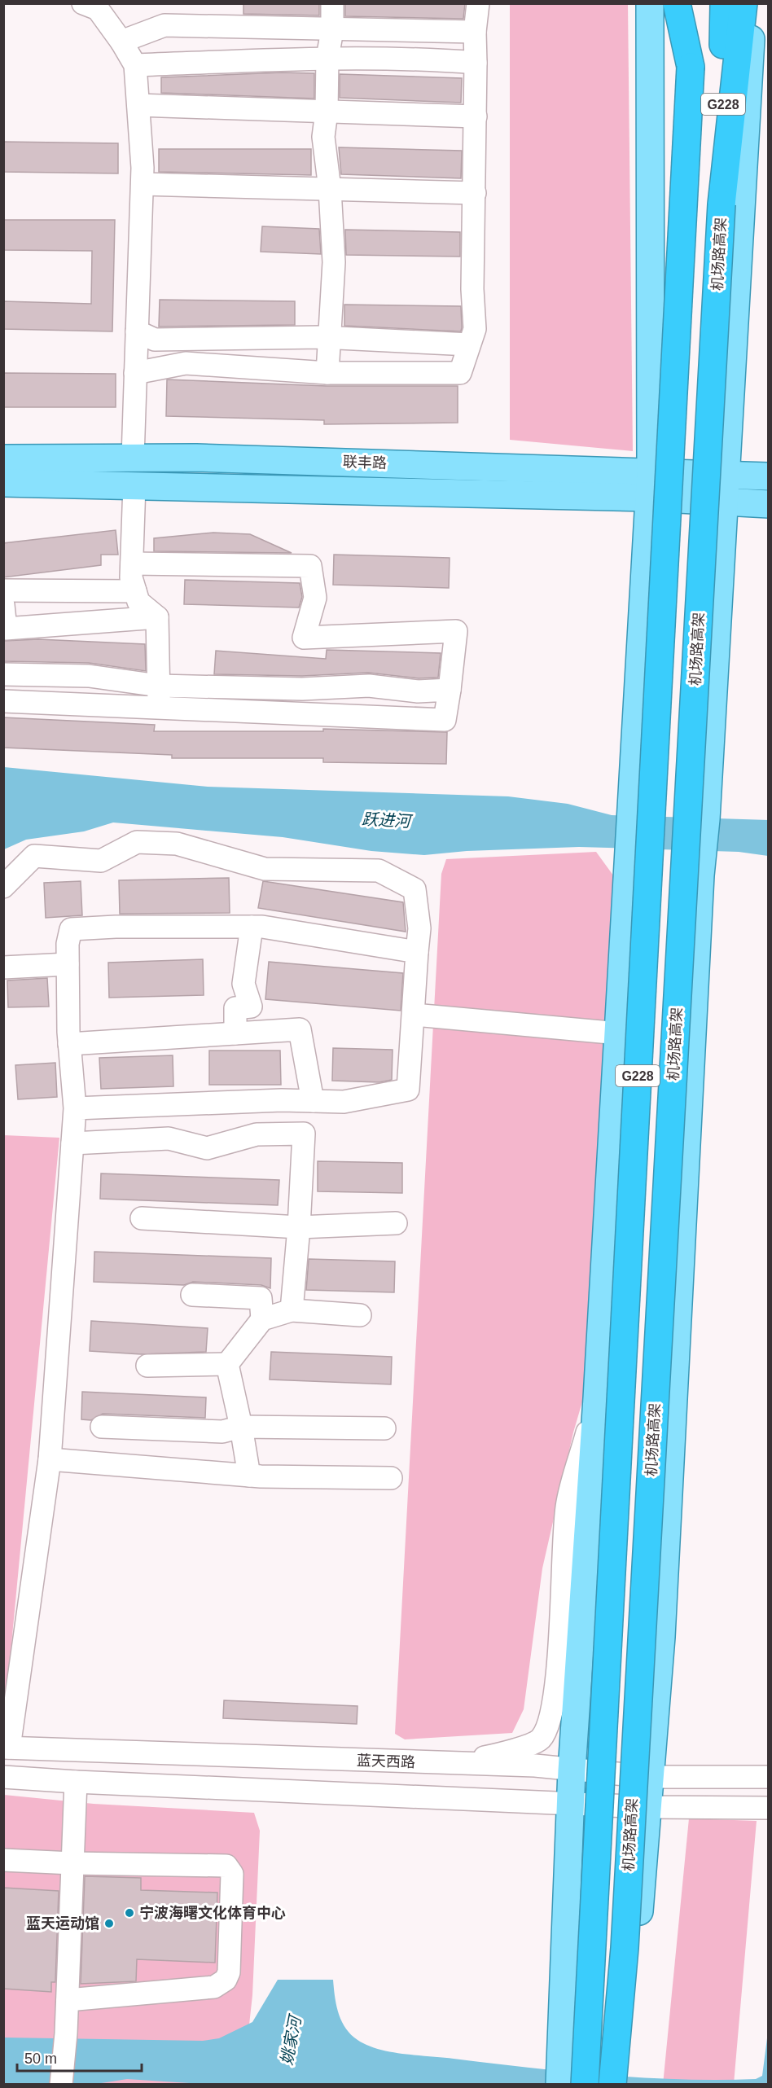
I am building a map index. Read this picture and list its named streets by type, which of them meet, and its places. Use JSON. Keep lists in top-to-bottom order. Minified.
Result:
{"streets":{"highway":["G228","机场路高架"],"main road":["联丰路"],"street":["蓝天西路"]},"water":["跃进河","姚家河"],"places":["宁波海曙文化体育中心","蓝天运动馆"],"scale_bar":"50 m"}
